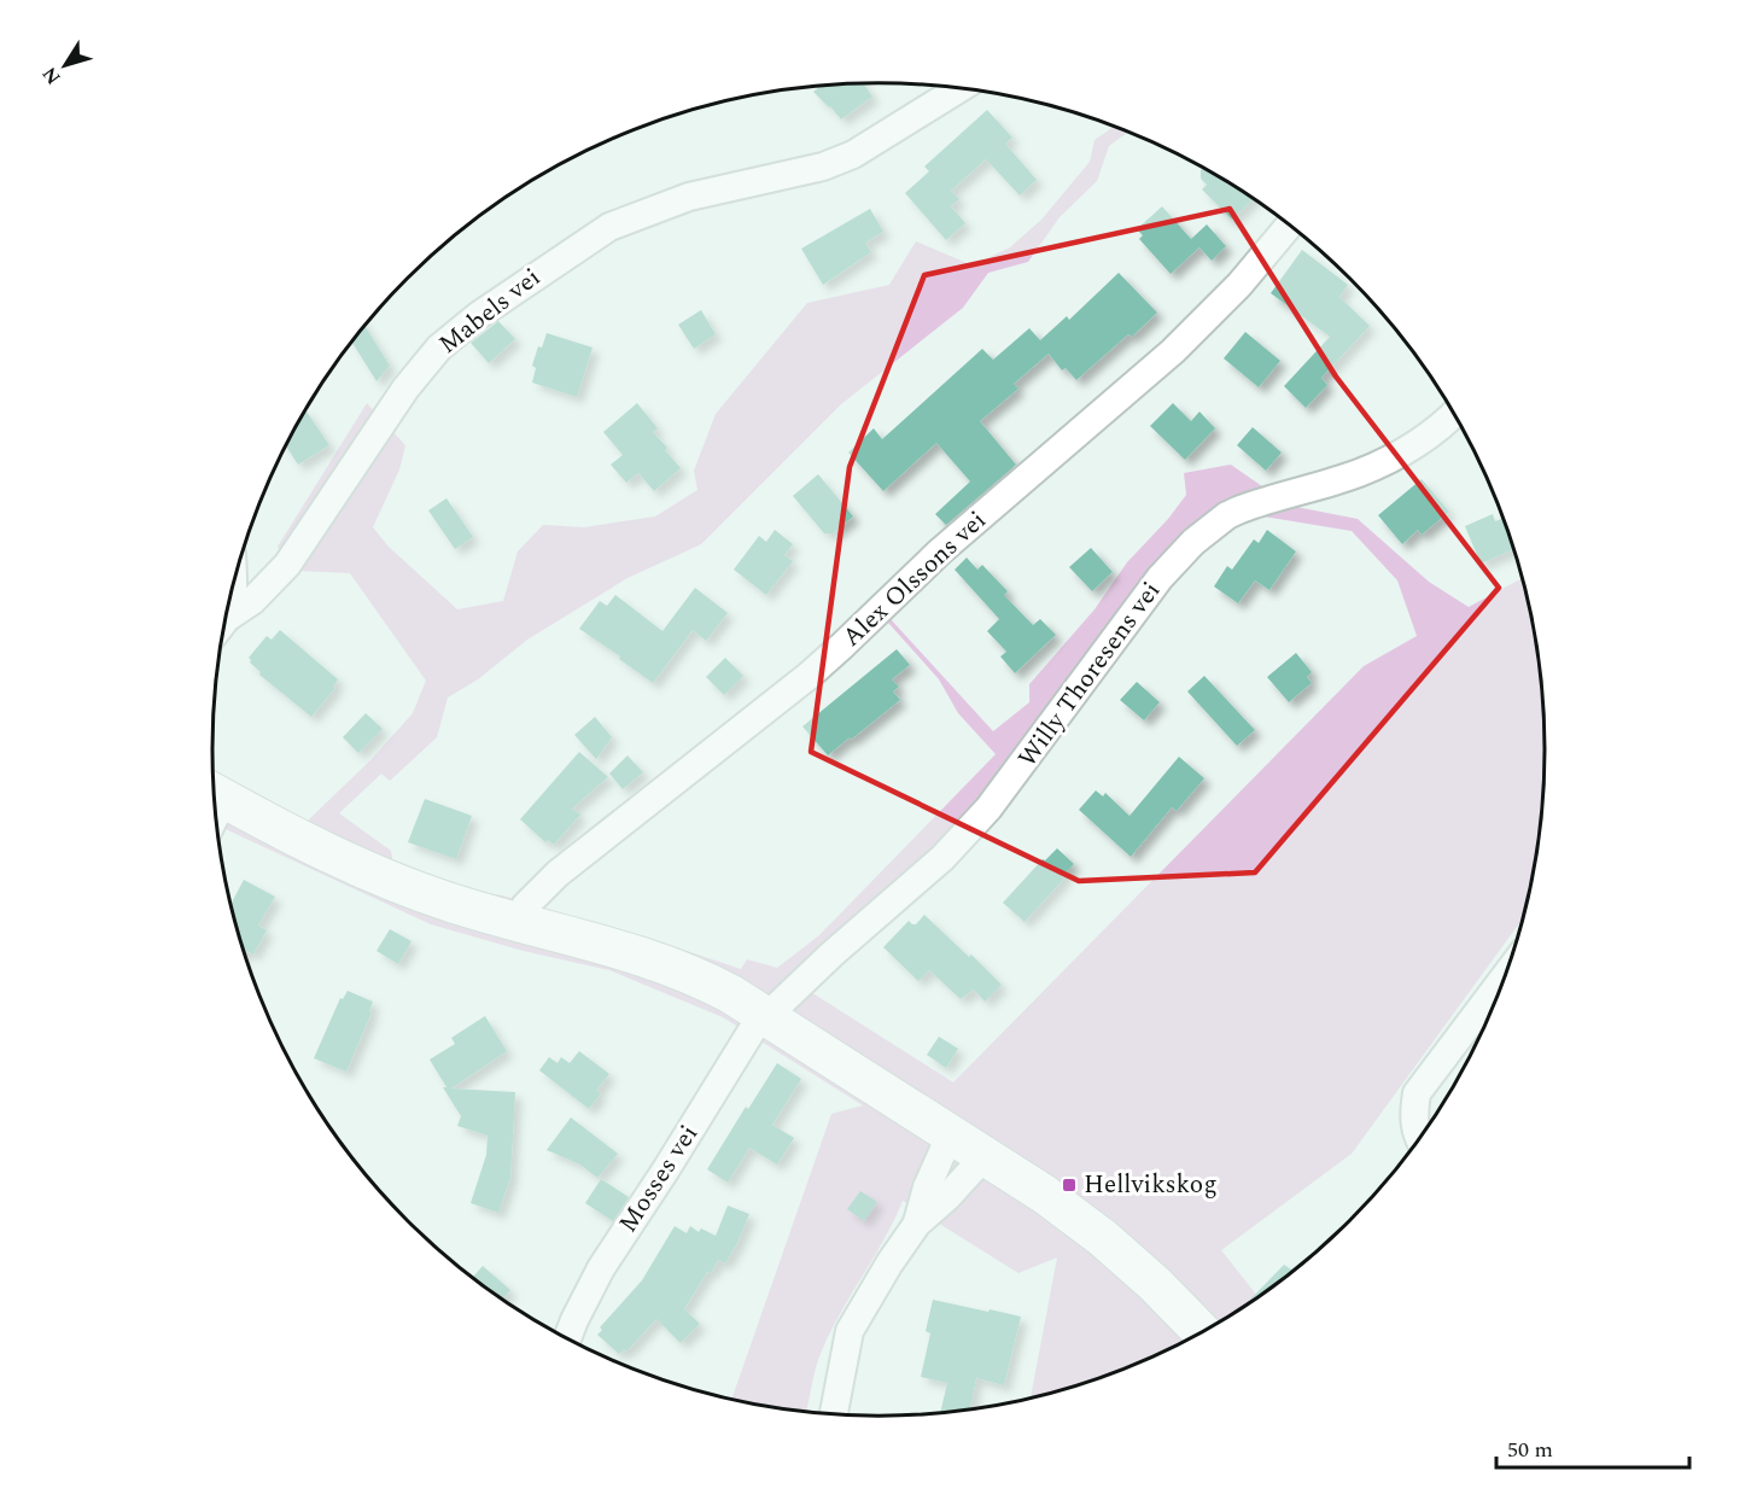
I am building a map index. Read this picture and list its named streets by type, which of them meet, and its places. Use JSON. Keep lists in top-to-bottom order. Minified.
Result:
{"streets":{"street":["Mabels vei","Alex Olssons vei","Willy Thoresens vei","Mosses vei"]},"crossings":[["Willy Thoresens vei","Mosses vei"]],"places":{"transit":["Hellvikskog"]},"scale_bar":"50 m","north":"bottom left"}
